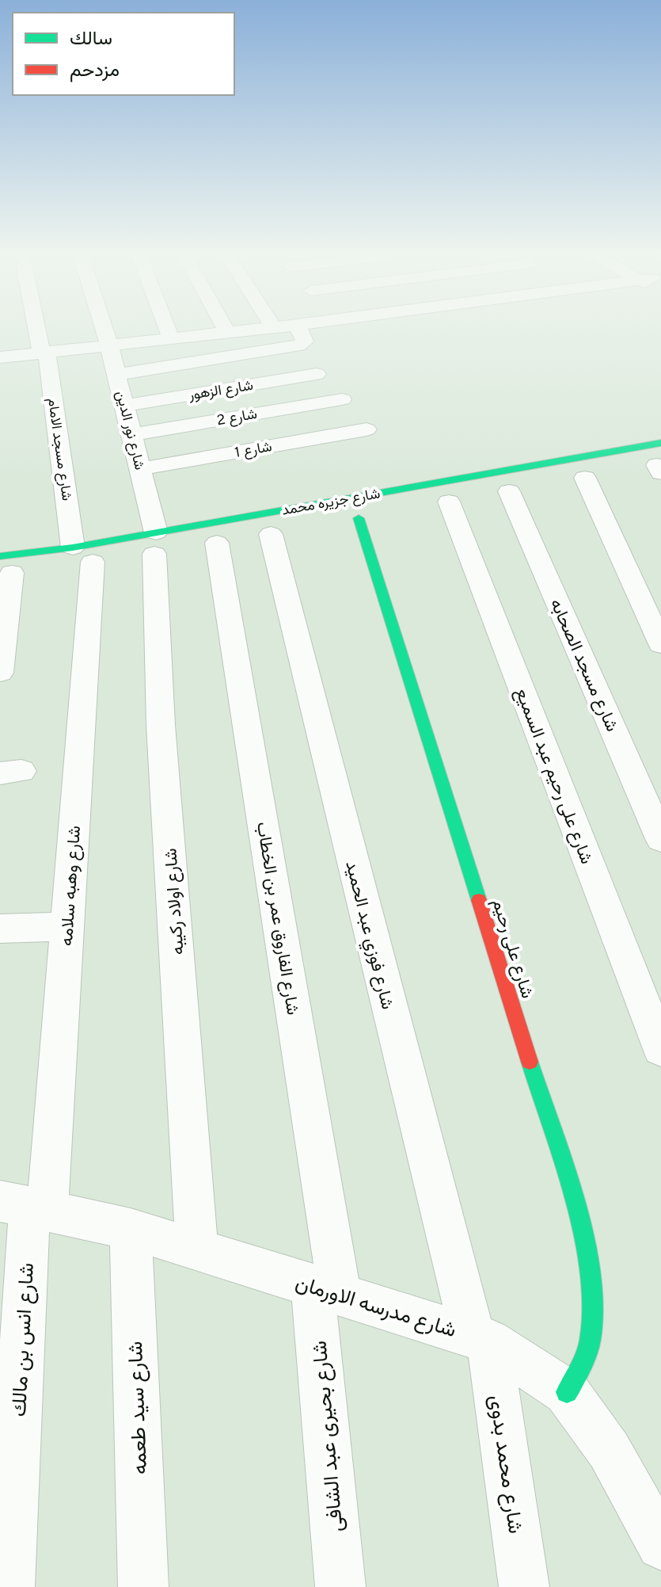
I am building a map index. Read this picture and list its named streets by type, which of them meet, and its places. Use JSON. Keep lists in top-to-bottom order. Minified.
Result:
{"streets":{"street":["شارع الزهور","شارع 2","شارع نور الدين","شارع مسجد الامام","شارع 1","شارع جزيره محمد","شارع مسجد الصحابه","شارع على رحيم عبد السميع","شارع وهبه سلامه","شارع اولاد ركيبه","شارع الفاروق عمر بن الخطاب","شارع فوزي عبد الحميد","شارع على رحيم","شارع مدرسه الاورمان","شارع انس بن مالك","شارع سيد طعمه","شارع بحيرى عبد الشافى","شارع محمد بدوى"]},"crossings":[["شارع الزهور","شارع نور الدين"],["شارع 2","شارع نور الدين"],["شارع نور الدين","شارع 1"],["شارع نور الدين","شارع جزيره محمد"],["شارع نور الدين","شارع اولاد ركيبه"],["شارع مسجد الامام","شارع جزيره محمد"],["شارع مسجد الامام","شارع وهبه سلامه"],["شارع جزيره محمد","شارع وهبه سلامه"],["شارع جزيره محمد","شارع اولاد ركيبه"],["شارع وهبه سلامه","شارع مدرسه الاورمان"],["شارع وهبه سلامه","شارع انس بن مالك"],["شارع اولاد ركيبه","شارع مدرسه الاورمان"],["شارع الفاروق عمر بن الخطاب","شارع مدرسه الاورمان"],["شارع الفاروق عمر بن الخطاب","شارع بحيرى عبد الشافى"],["شارع فوزي عبد الحميد","شارع مدرسه الاورمان"],["شارع فوزي عبد الحميد","شارع محمد بدوى"],["شارع على رحيم","شارع مدرسه الاورمان"],["شارع مدرسه الاورمان","شارع انس بن مالك"],["شارع مدرسه الاورمان","شارع سيد طعمه"],["شارع مدرسه الاورمان","شارع بحيرى عبد الشافى"],["شارع مدرسه الاورمان","شارع محمد بدوى"]],"legend":["سالك","مزدحم"]}
